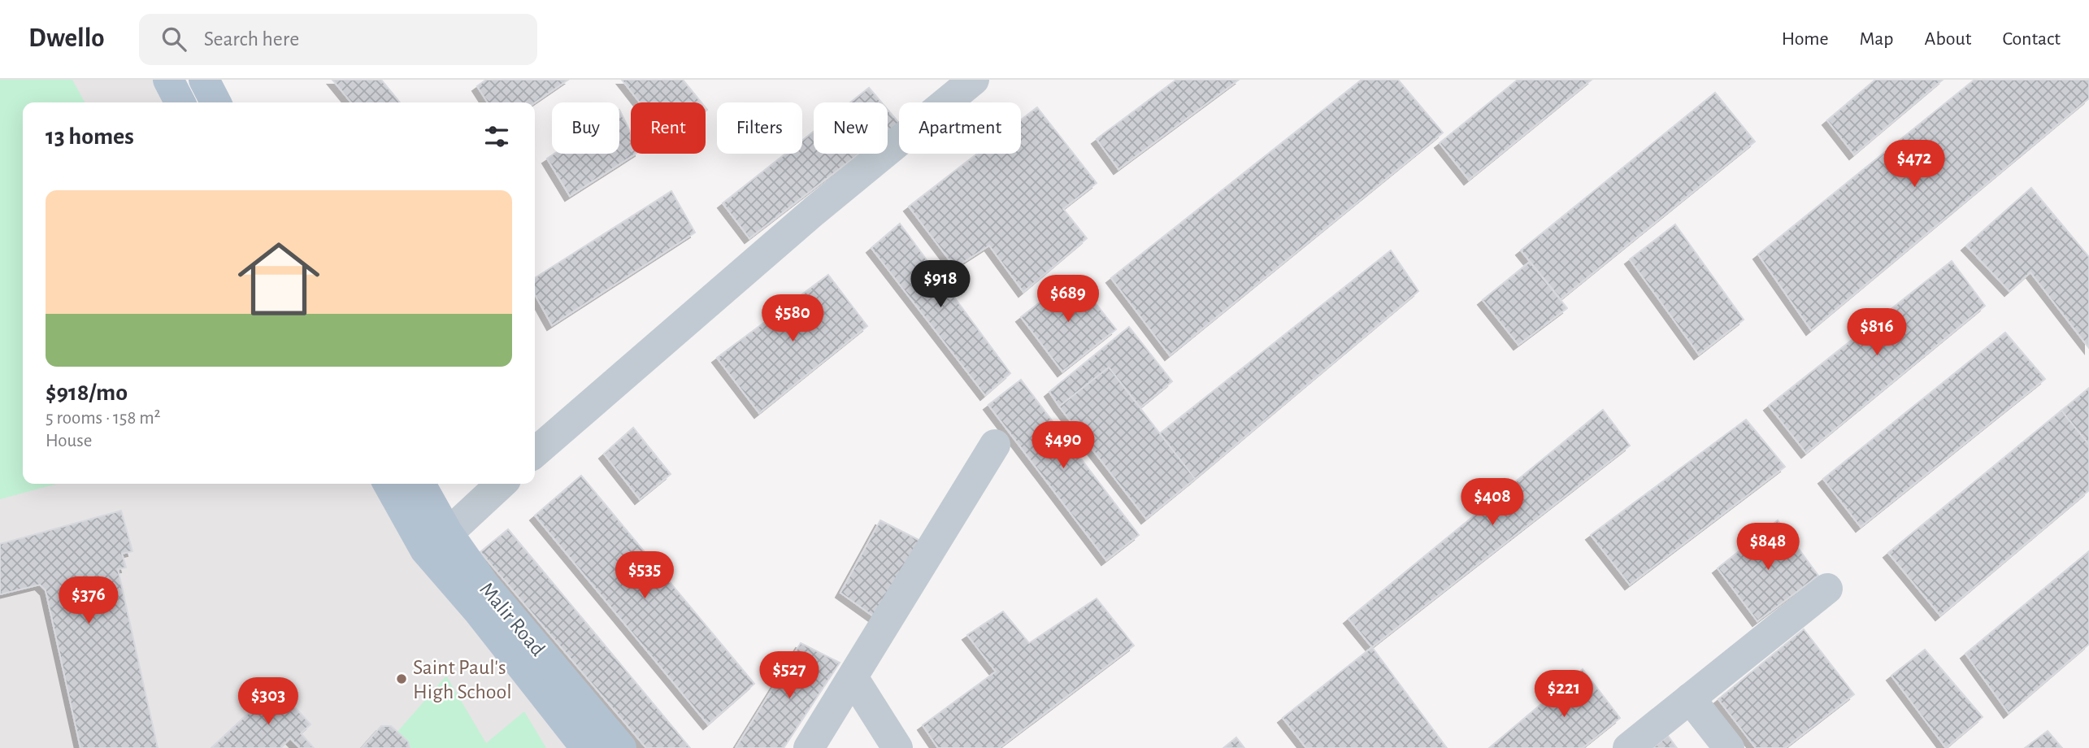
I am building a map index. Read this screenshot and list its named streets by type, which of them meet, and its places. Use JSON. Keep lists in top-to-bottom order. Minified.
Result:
{"streets":{"main road":["Malir Road"]},"places":["Saint Paul's High School"],"page":{"header":"Dwello","search":"Search here","nav":["Home","Map","About","Contact"],"chip":["Buy","Rent","Filters","New","Apartment"],"heading":"13 homes","price":["$472","$918","$689","$580","$816","$490","$408","$848","$535","$376","$527","$221","$303"],"list":[{"name":"$918/mo","note":"5 rooms · 158 m² · House"}]}}
